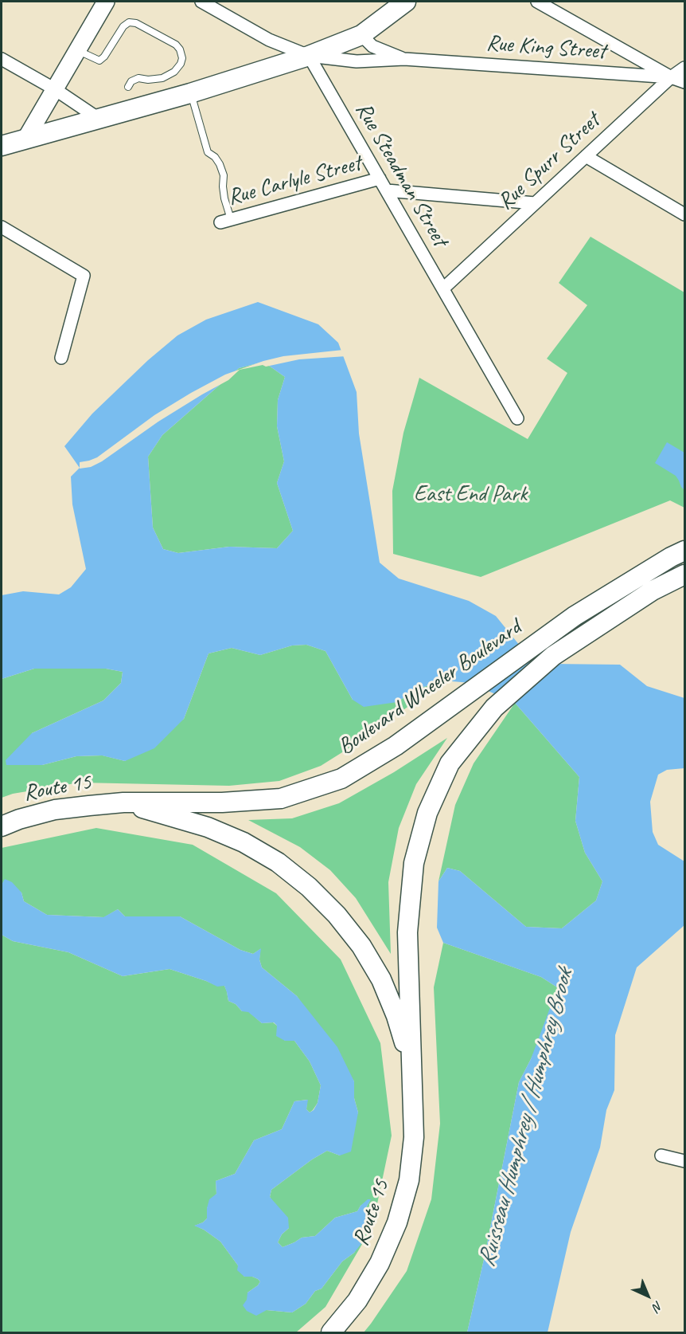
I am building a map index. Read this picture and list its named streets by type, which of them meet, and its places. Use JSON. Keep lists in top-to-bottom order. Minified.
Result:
{"streets":{"main road":["Boulevard Wheeler Boulevard","Route 15"],"street":["Rue King Street","Rue Spurr Street","Rue Steadman Street","Rue Carlyle Street"]},"crossings":[["Rue King Street","Rue Spurr Street"],["Rue King Street","Rue Steadman Street"],["Rue Spurr Street","Rue Steadman Street"],["Rue Spurr Street","Rue Carlyle Street"],["Rue Steadman Street","Rue Carlyle Street"],["Boulevard Wheeler Boulevard","Route 15"]],"water":["Ruisseau Humphrey / Humphrey Brook"],"parks":["East End Park"],"north":"bottom right"}
